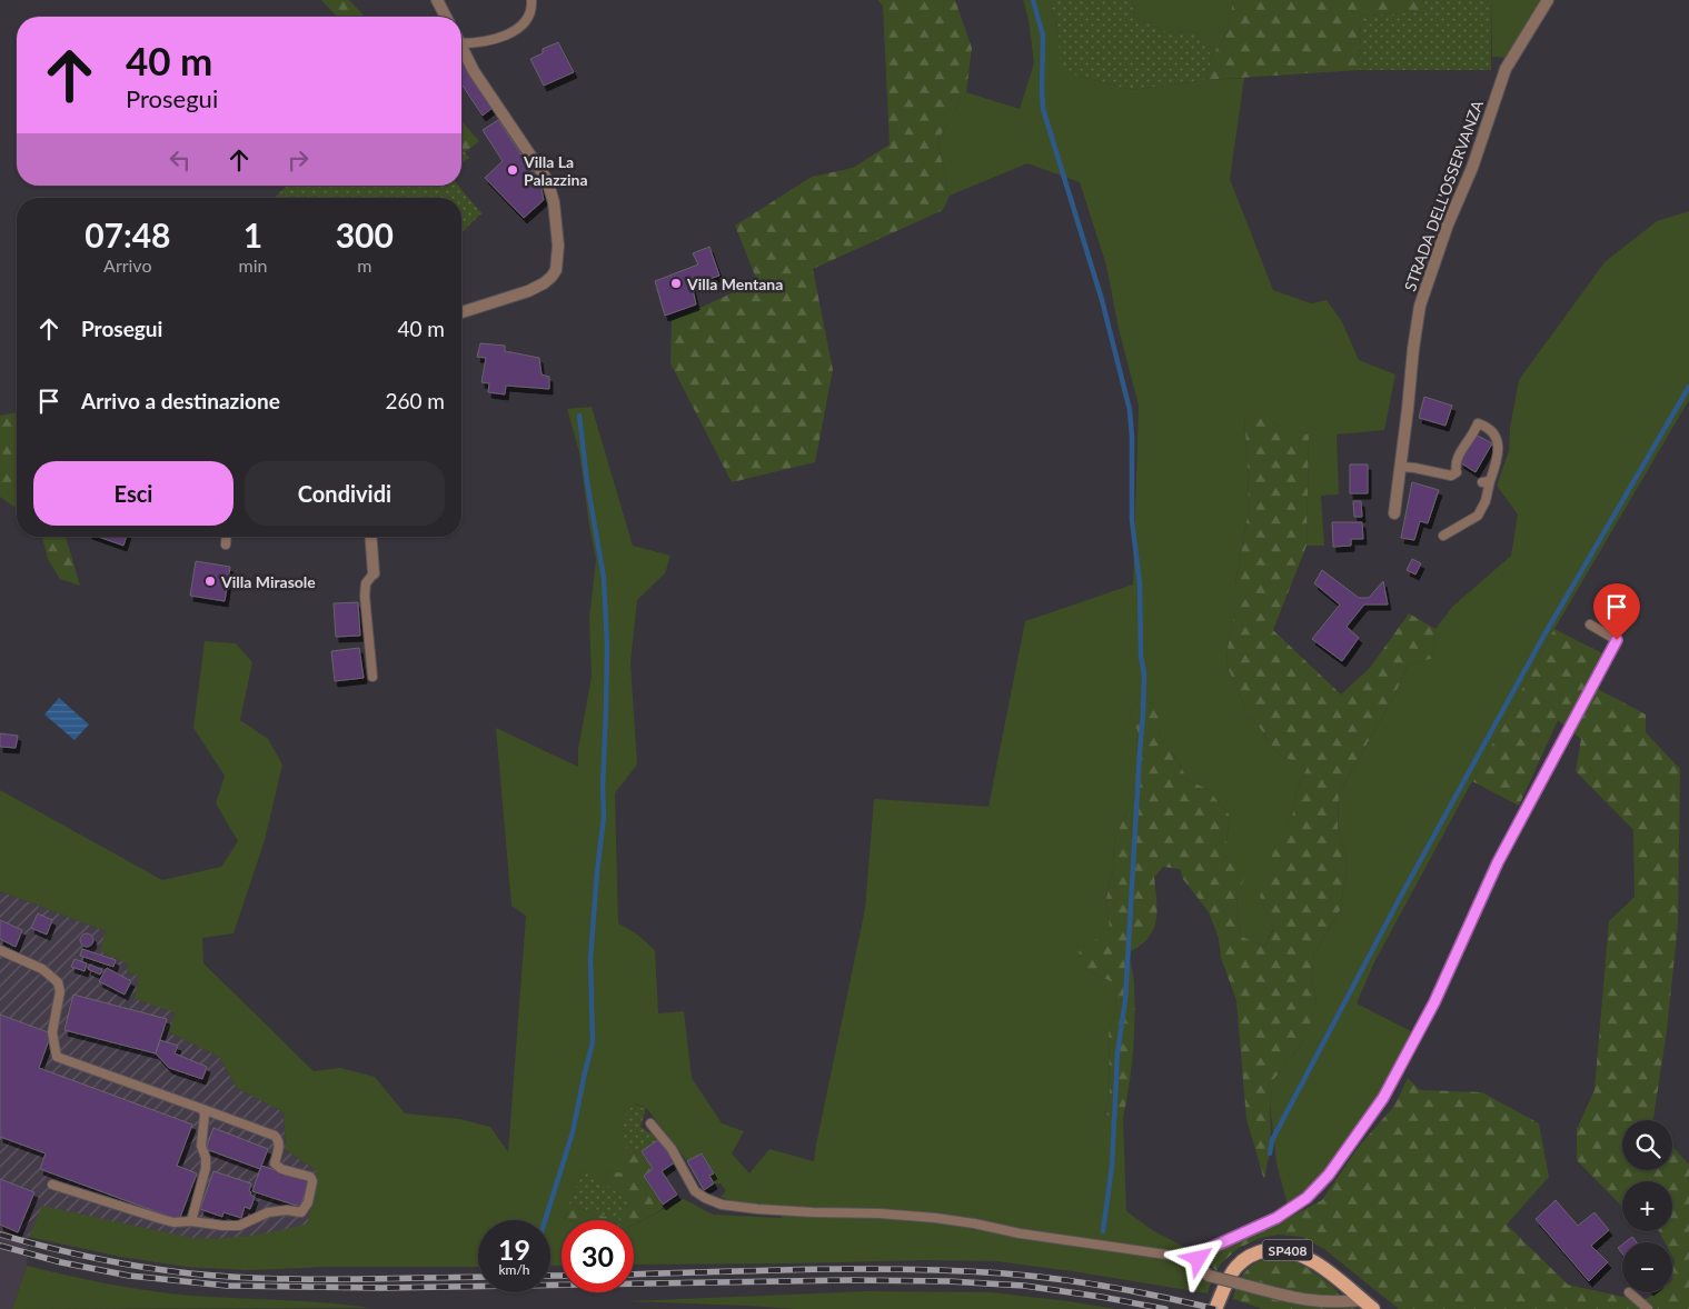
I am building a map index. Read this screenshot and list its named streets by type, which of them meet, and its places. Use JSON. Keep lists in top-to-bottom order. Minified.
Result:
{"streets":{"main road":["SP408"],"street":["STRADA DELL'OSSERVANZA"]},"places":["Villa La Palazzina","Villa Mentana","Villa Mirasole"],"page":{"turn":["40 m","Prosegui"],"eta":["07:48","Arrivo","1","min","300","m"],"list":[{"name":"Prosegui","value":"40 m"},{"name":"Arrivo a destinazione","value":"260 m"}],"buttons":["Esci","Condividi"],"map_buttons":["+","−"],"speed":"19 km/h","limit":"30"}}
